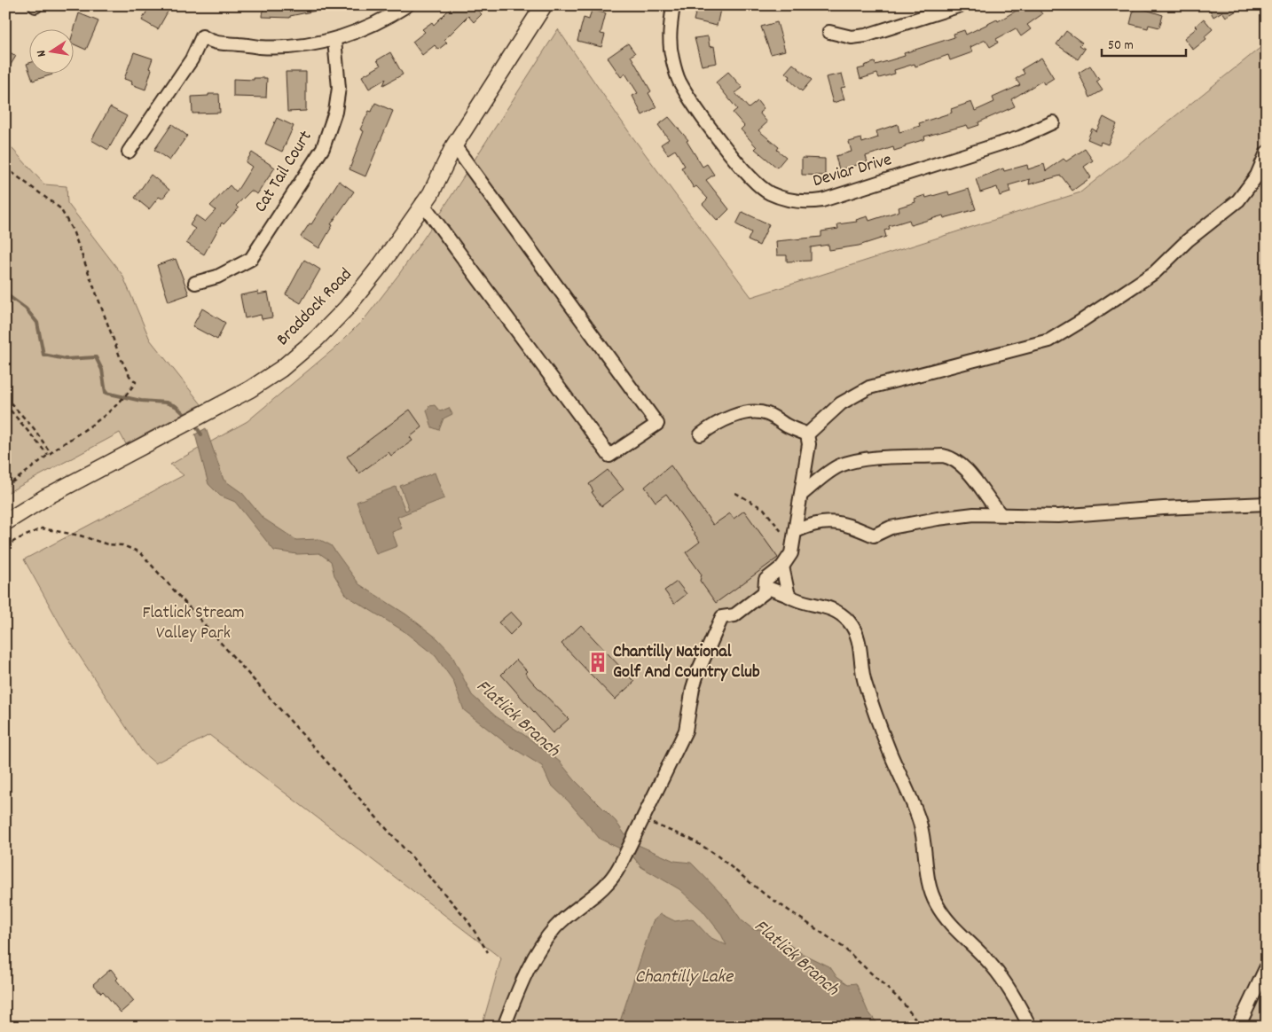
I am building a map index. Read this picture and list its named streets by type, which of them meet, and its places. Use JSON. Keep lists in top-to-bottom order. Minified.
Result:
{"streets":{"main road":["Braddock Road"],"street":["Deviar Drive","Cat Tail Court"]},"water":["Flatlick Branch","Chantilly Lake"],"parks":["Flatlick Stream Valley Park"],"places":{"building":["Chantilly National Golf And Country Club"]},"scale_bar":"50 m","north":"left"}
